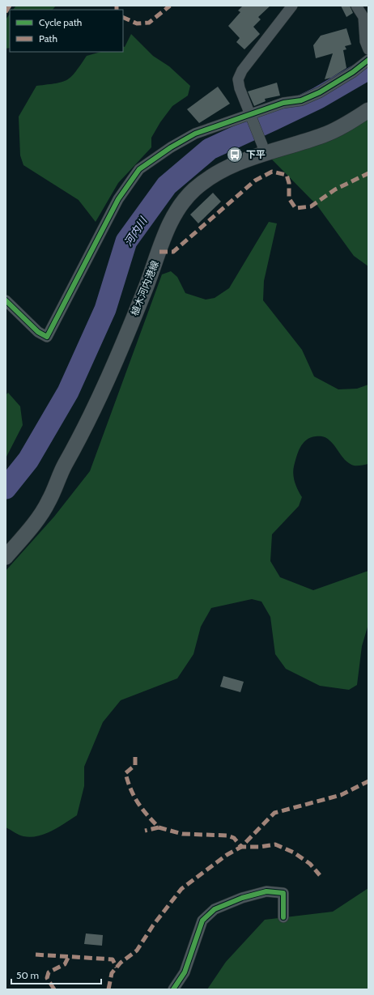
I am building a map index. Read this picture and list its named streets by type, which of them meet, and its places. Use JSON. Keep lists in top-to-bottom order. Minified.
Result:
{"streets":{"main road":["植木河内港線"]},"water":["河内川"],"places":{"bus stop":["下平"]},"legend":["Cycle path","Path"],"scale_bar":"50 m"}
